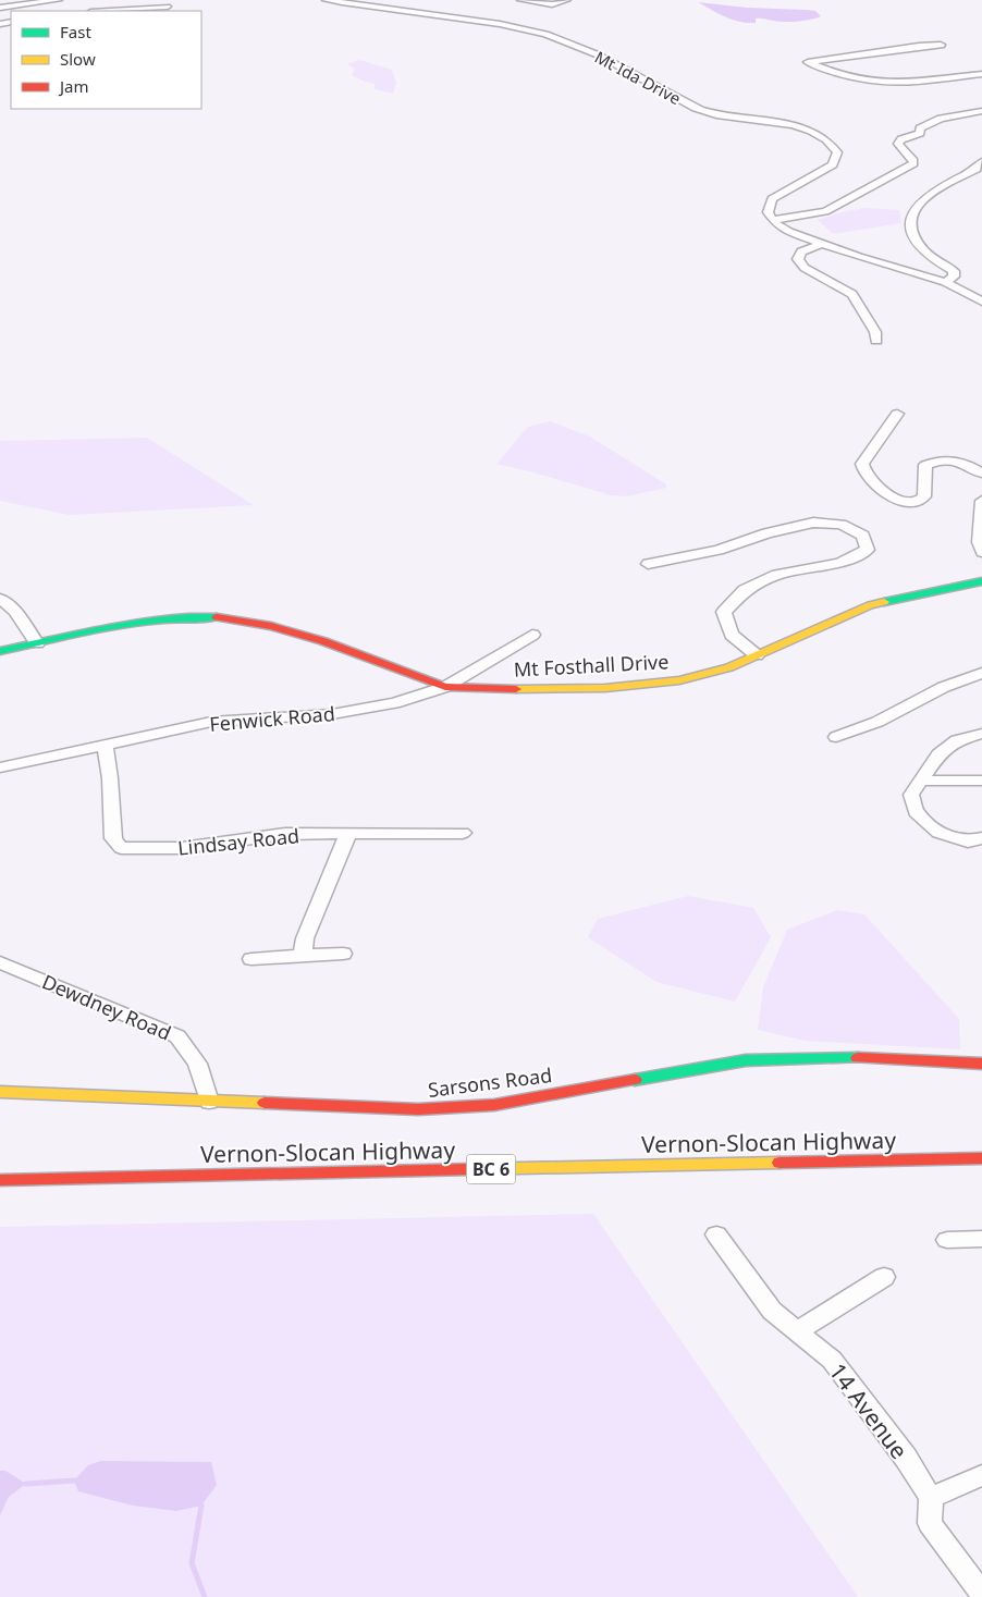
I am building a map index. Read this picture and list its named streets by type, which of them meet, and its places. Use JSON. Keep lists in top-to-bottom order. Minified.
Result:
{"streets":{"street":["Mt Ida Drive","Mt Fosthall Drive","Fenwick Road","Lindsay Road","Dewdney Road","Sarsons Road","Vernon-Slocan Highway","BC 6","14 Avenue"]},"crossings":[["Mt Fosthall Drive","Fenwick Road"],["Fenwick Road","Lindsay Road"],["Dewdney Road","Sarsons Road"]],"legend":["Fast","Slow","Jam"]}
